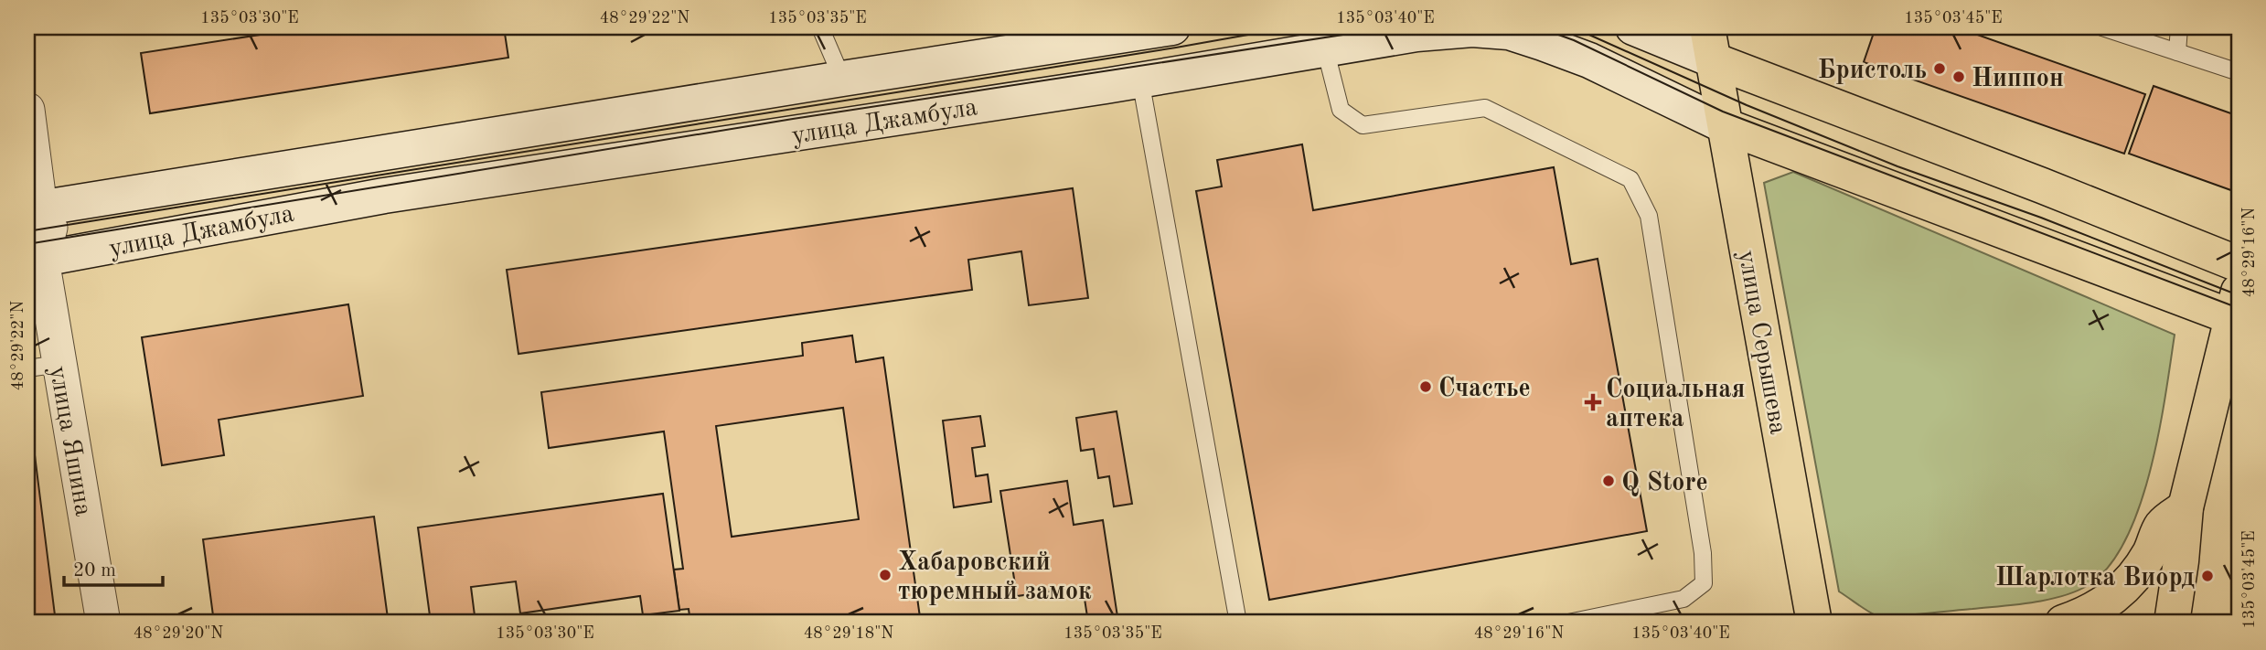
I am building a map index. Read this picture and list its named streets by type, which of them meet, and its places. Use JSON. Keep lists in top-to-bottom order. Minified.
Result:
{"streets":{"main road":["улица Серышева"],"street":["улица Джамбула","улица Яшина"]},"crossings":[["улица Джамбула","улица Серышева"],["улица Джамбула","улица Яшина"]],"places":{"other":["Бристоль","Ниппон","Счастье","Q Store","Хабаровский тюремный замок","Шарлотка Виорд"],"health":["Социальная аптека"]},"scale_bar":"20 m","coordinates":["135°03'30\"E","48°29'22\"N","135°03'35\"E","135°03'40\"E","135°03'45\"E","48°29'16\"N","48°29'20\"N","48°29'18\"N"]}
